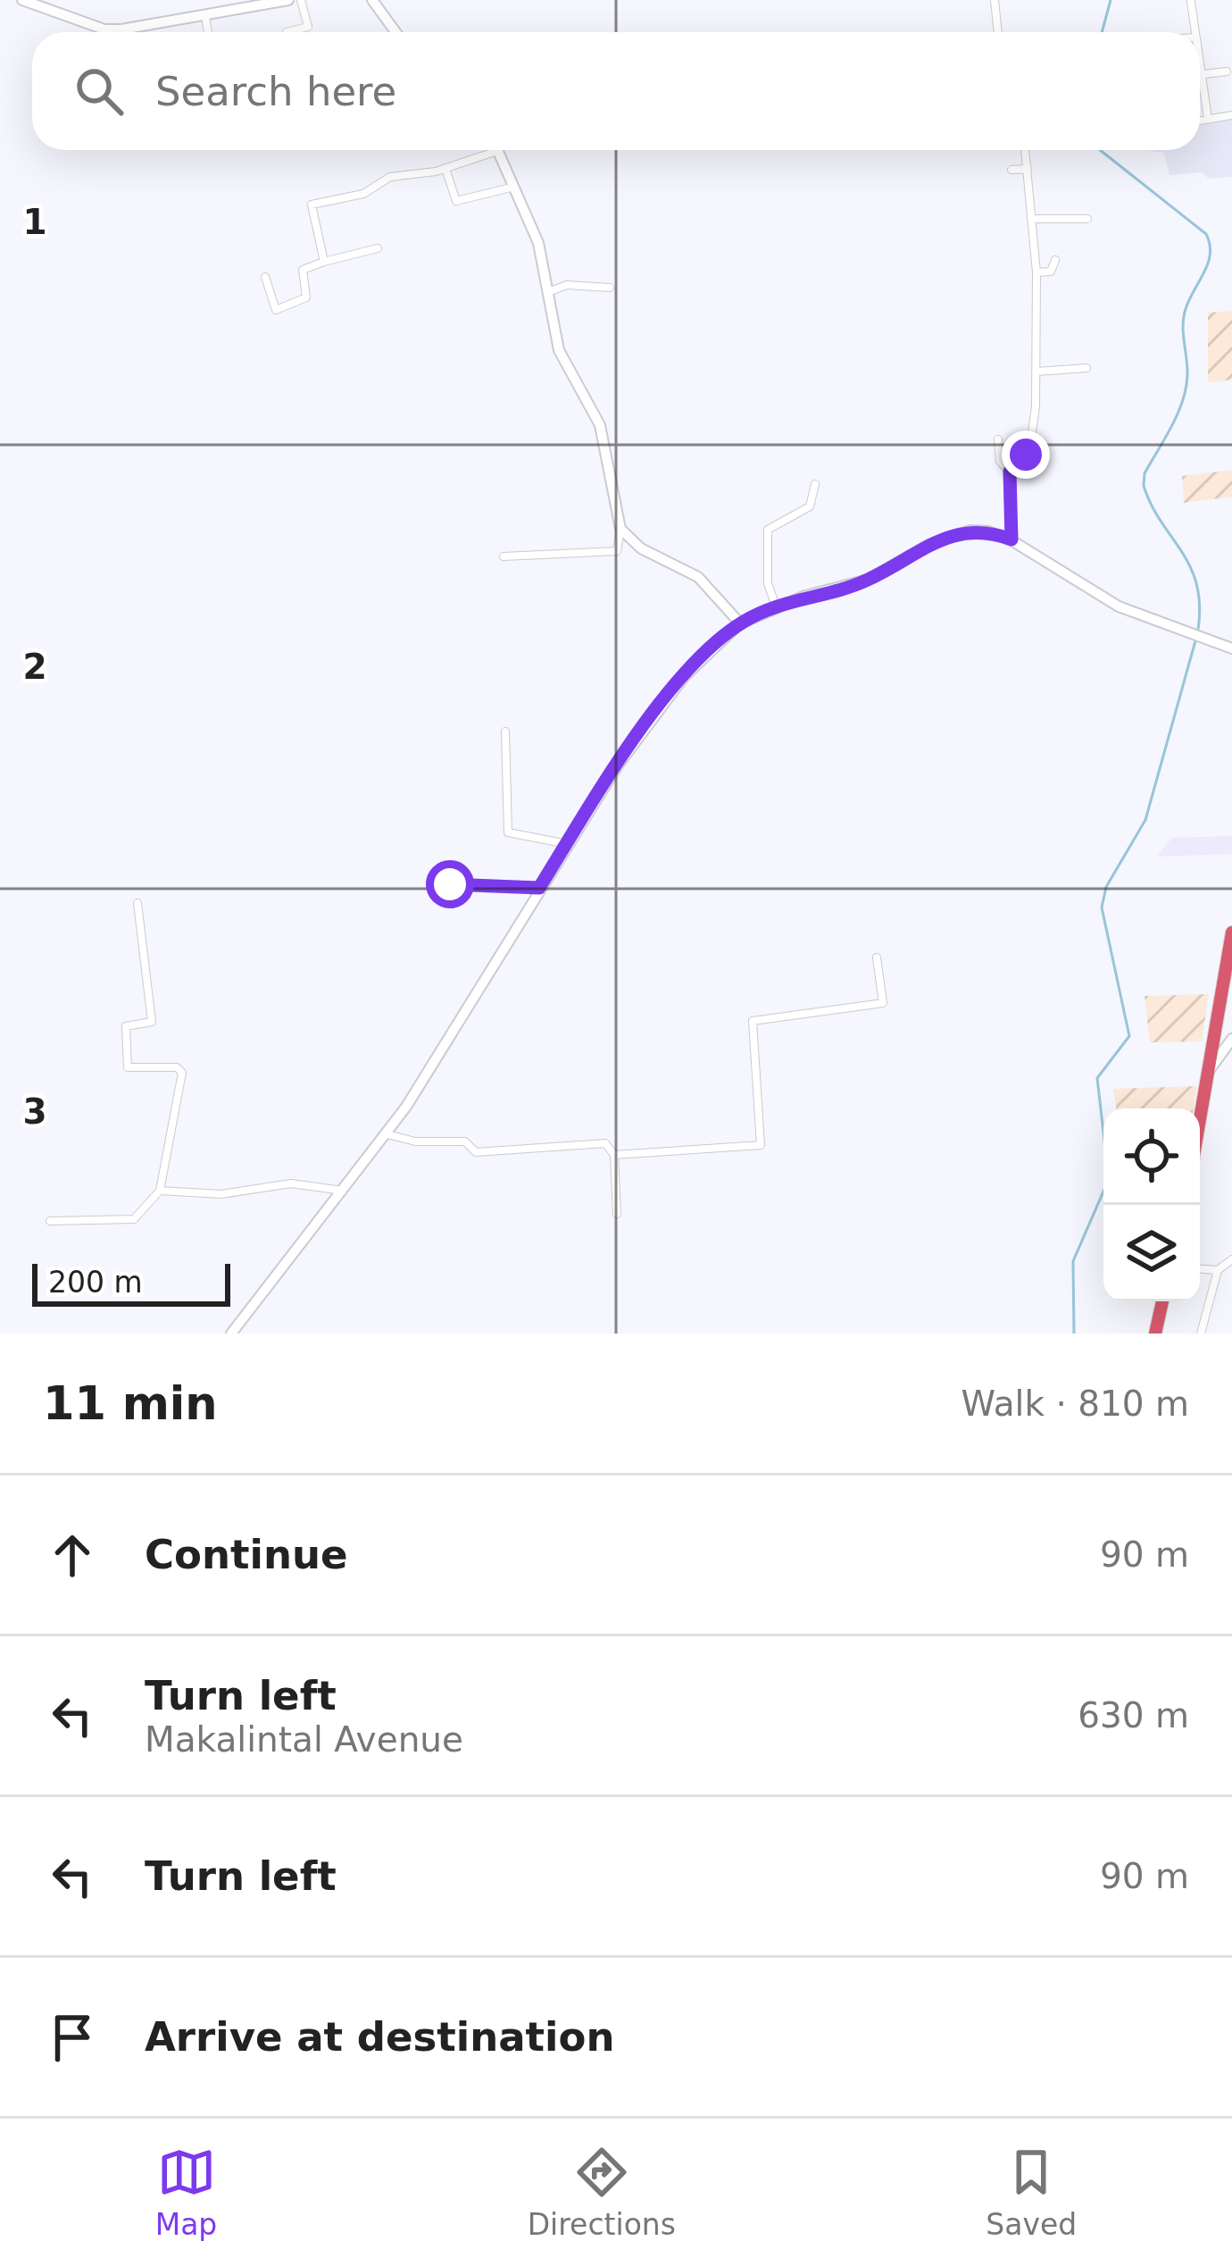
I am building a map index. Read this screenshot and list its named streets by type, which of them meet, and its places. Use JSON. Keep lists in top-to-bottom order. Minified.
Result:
{"scale_bar":"200 m","page":{"search":"Search here","scale":"200 m","heading":["11 min","Walk · 810 m"],"list":[["Continue","90 m"],["Turn left","Makalintal Avenue","630 m"],["Turn left","90 m"],"Arrive at destination"],"nav":["Map","Directions","Saved"]},"grid":{"rows":["1","2","3"]}}
